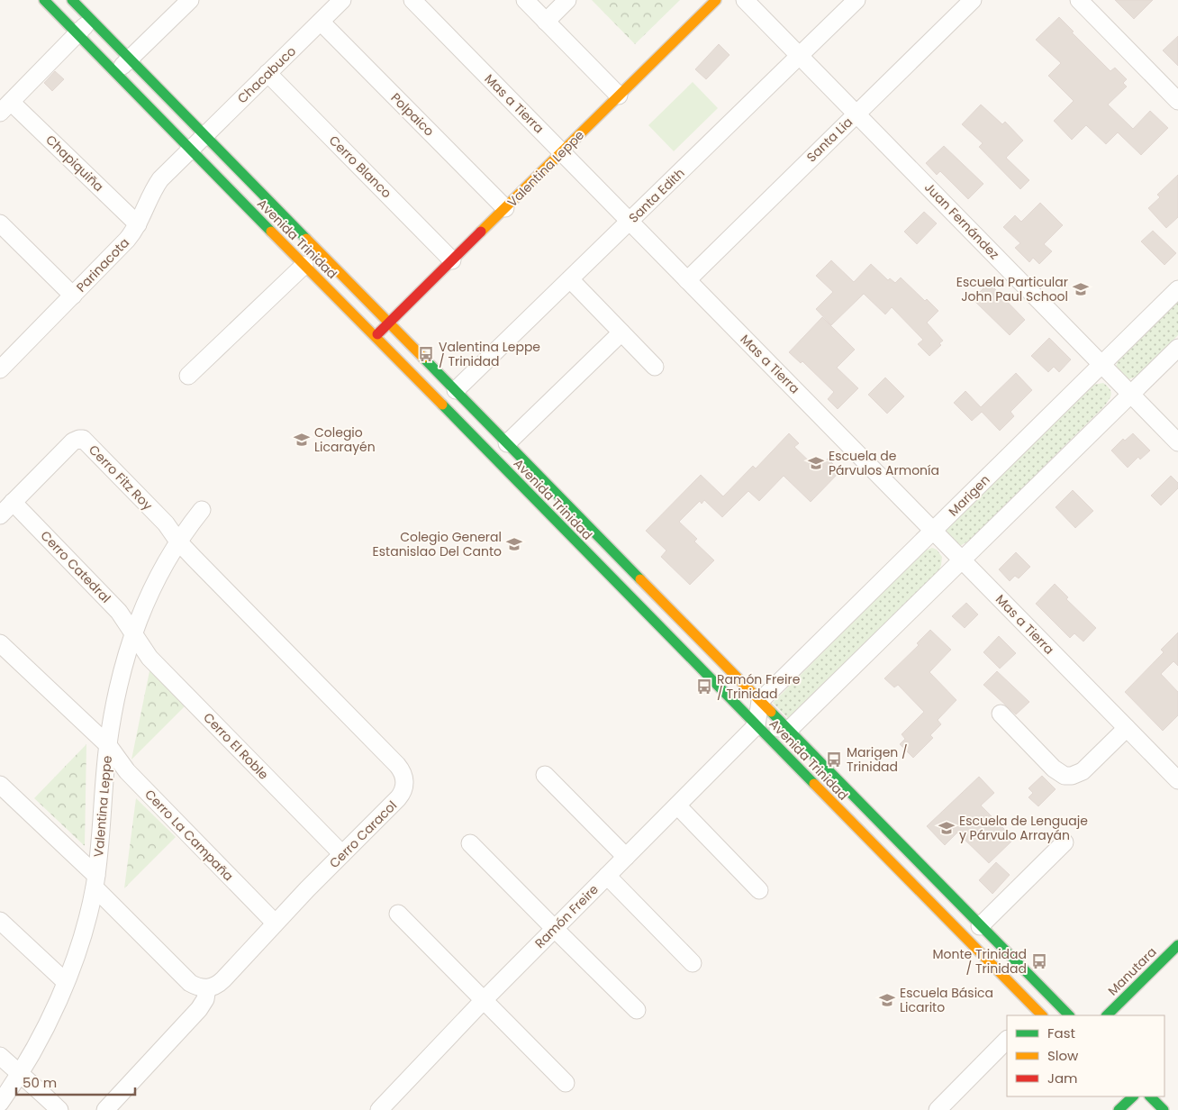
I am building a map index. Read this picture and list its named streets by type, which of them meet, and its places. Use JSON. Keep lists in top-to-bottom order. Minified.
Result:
{"streets":{"main road":["Valentina Leppe","Avenida Trinidad","Manutara"],"street":["Chacabuco","Mas a Tierra","Polpaico","Santa Lia","Chapiquiña","Cerro Blanco","Santa Edith","Juan Fernández","Parinacota","Cerro Fitz Roy","Marigen","Cerro Catedral","Cerro El Roble","Cerro Caracol","Cerro La Campaña","Ramón Freire"]},"crossings":[["Chacabuco","Polpaico"],["Chacabuco","Cerro Blanco"],["Chacabuco","Avenida Trinidad"],["Chacabuco","Parinacota"],["Mas a Tierra","Santa Lia"],["Mas a Tierra","Valentina Leppe"],["Mas a Tierra","Santa Edith"],["Mas a Tierra","Marigen"],["Polpaico","Valentina Leppe"],["Santa Lia","Juan Fernández"],["Chapiquiña","Parinacota"],["Cerro Blanco","Valentina Leppe"],["Valentina Leppe","Avenida Trinidad"],["Valentina Leppe","Cerro Fitz Roy"],["Valentina Leppe","Cerro Catedral"],["Valentina Leppe","Cerro El Roble"],["Valentina Leppe","Cerro Caracol"],["Valentina Leppe","Cerro La Campaña"],["Santa Edith","Juan Fernández"],["Santa Edith","Avenida Trinidad"],["Juan Fernández","Marigen"],["Avenida Trinidad","Parinacota"],["Avenida Trinidad","Marigen"],["Avenida Trinidad","Ramón Freire"],["Cerro Fitz Roy","Cerro Catedral"],["Cerro Fitz Roy","Cerro Caracol"],["Cerro Catedral","Cerro El Roble"],["Cerro El Roble","Cerro Caracol"],["Cerro Caracol","Cerro La Campaña"]],"places":{"school or university":["Escuela Particular John Paul School","Colegio Licarayén","Escuela de Párvulos Armonía","Colegio General Estanislao Del Canto","Escuela de Lenguaje y Párvulo Arrayán","Escuela Básica Licarito"],"bus stop":["Valentina Leppe / Trinidad","Ramón Freire / Trinidad","Marigen / Trinidad","Monte Trinidad / Trinidad"]},"legend":["Fast","Slow","Jam"],"scale_bar":"50 m"}
